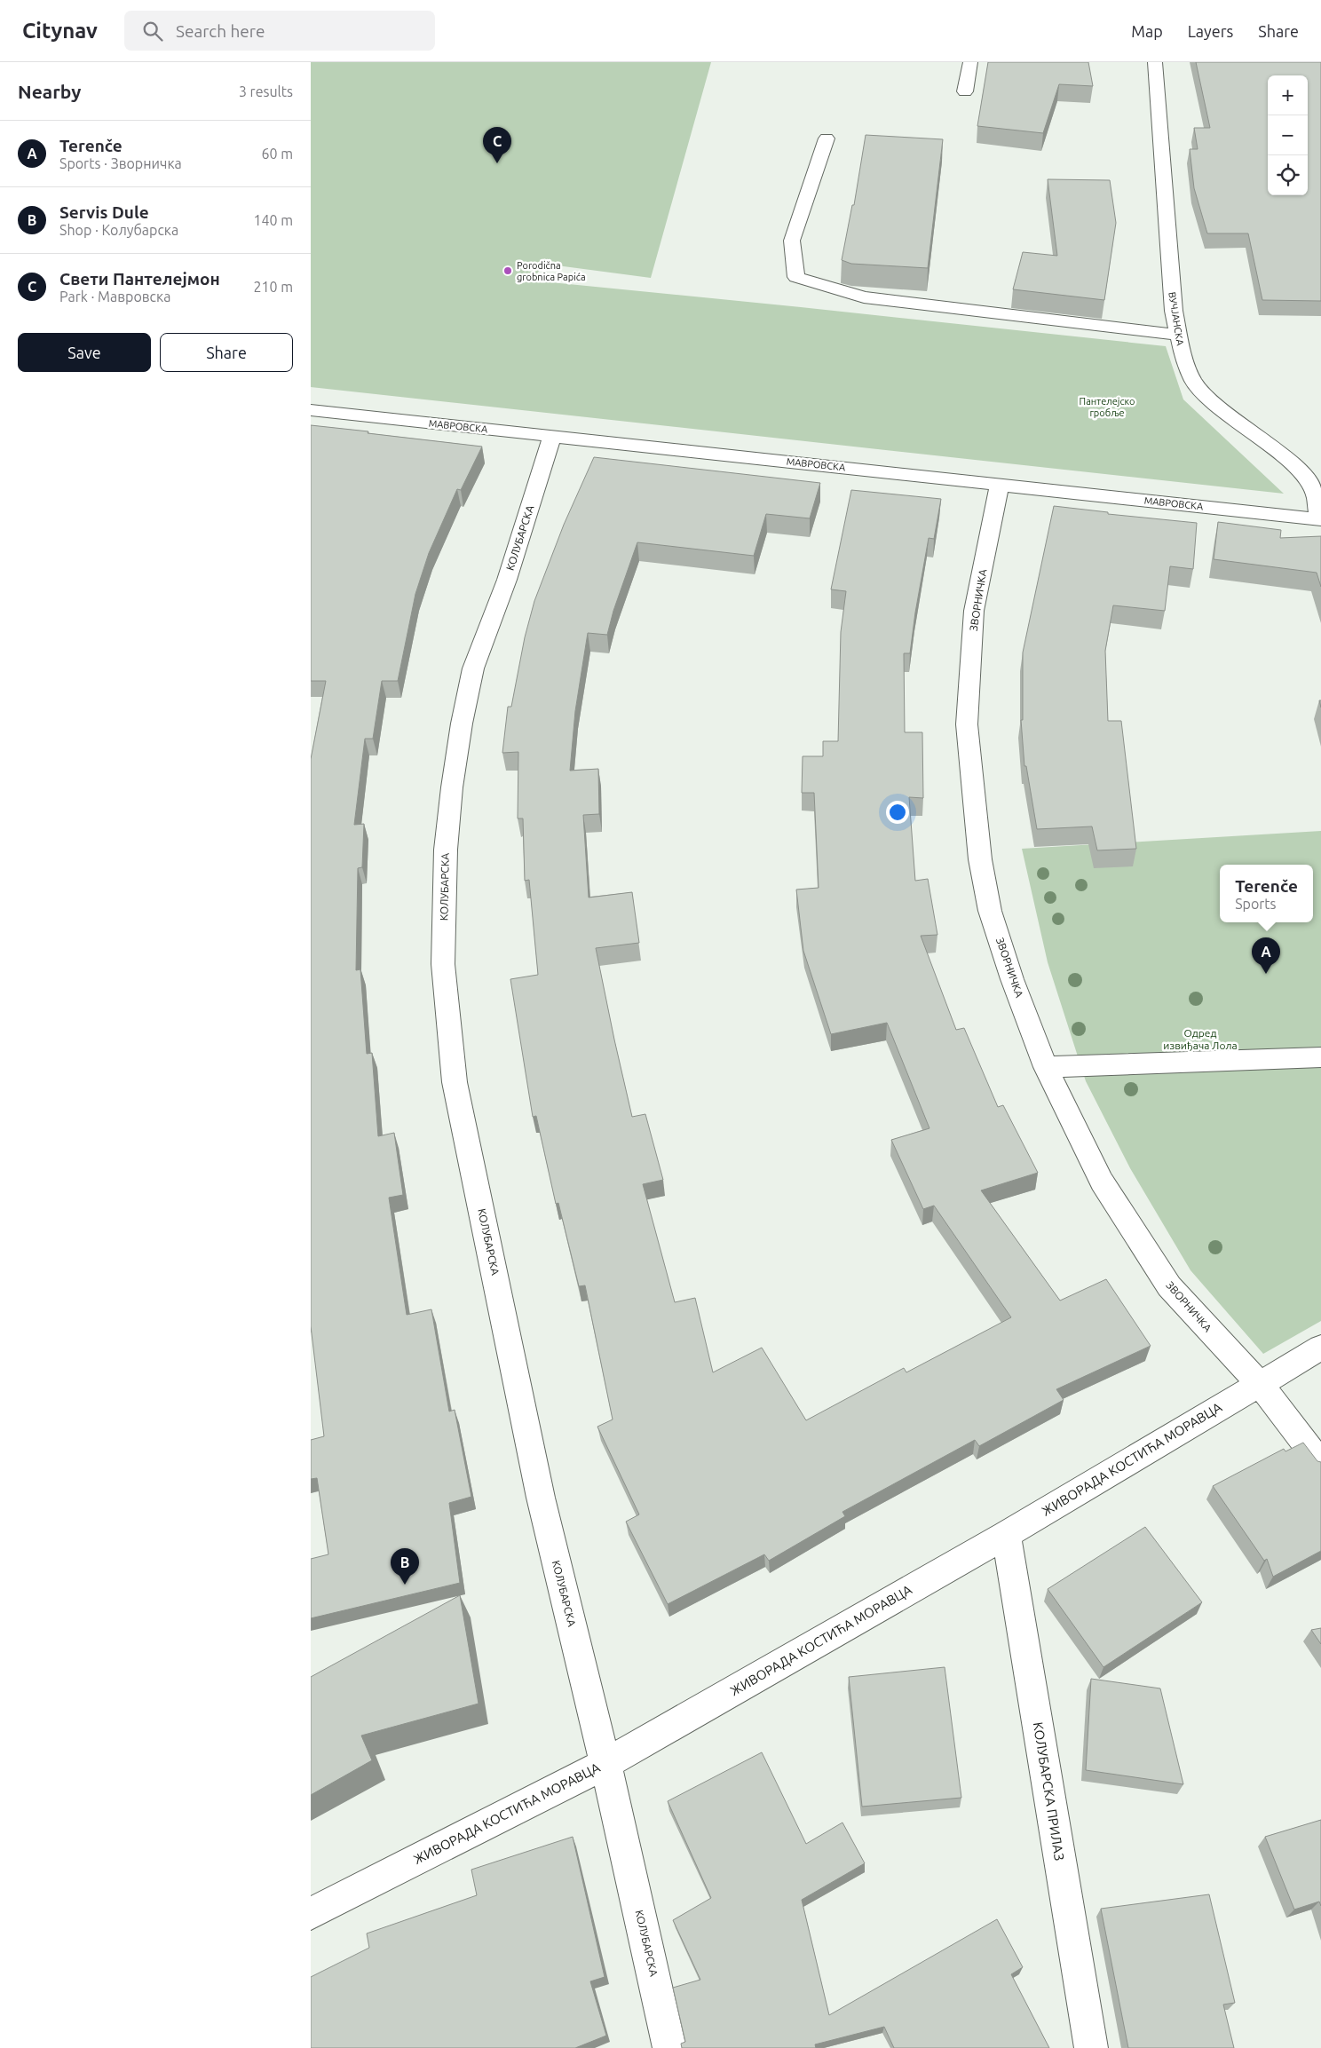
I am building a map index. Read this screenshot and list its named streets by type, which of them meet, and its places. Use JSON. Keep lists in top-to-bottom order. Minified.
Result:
{"streets":{"street":["ВУЧЈАНСКА","МАВРОВСКА","КОЛУБАРСКА","ЗВОРНИЧКА","ЖИВОРАДА КОСТИЋА МОРАВЦА","КОЛУБАРСКА ПРИЛАЗ"]},"crossings":[["ВУЧЈАНСКА","МАВРОВСКА"],["МАВРОВСКА","КОЛУБАРСКА"],["МАВРОВСКА","ЗВОРНИЧКА"],["КОЛУБАРСКА","ЖИВОРАДА КОСТИЋА МОРАВЦА"],["ЗВОРНИЧКА","ЖИВОРАДА КОСТИЋА МОРАВЦА"],["ЖИВОРАДА КОСТИЋА МОРАВЦА","КОЛУБАРСКА ПРИЛАЗ"]],"parks":["Пантелејско гробље","Одред извиђача Лола"],"places":["Porodična grobnica Papića"],"page":{"header":"Citynav","search":"Search here","nav":["Map","Layers","Share"],"heading":["Nearby","3 results"],"map_buttons":["+","−"],"list":[{"mark":"A","name":"Terenče","note":"Sports · Зворничка","value":"60 m"},{"mark":"B","name":"Servis Dule","note":"Shop · Колубарска","value":"140 m"},{"mark":"C","name":"Свети Пантелејмон","note":"Park · Мавровска","value":"210 m"}],"pins":["C","A","B"],"buttons":["Save","Share"],"popup":["Terenče","Sports"]}}
